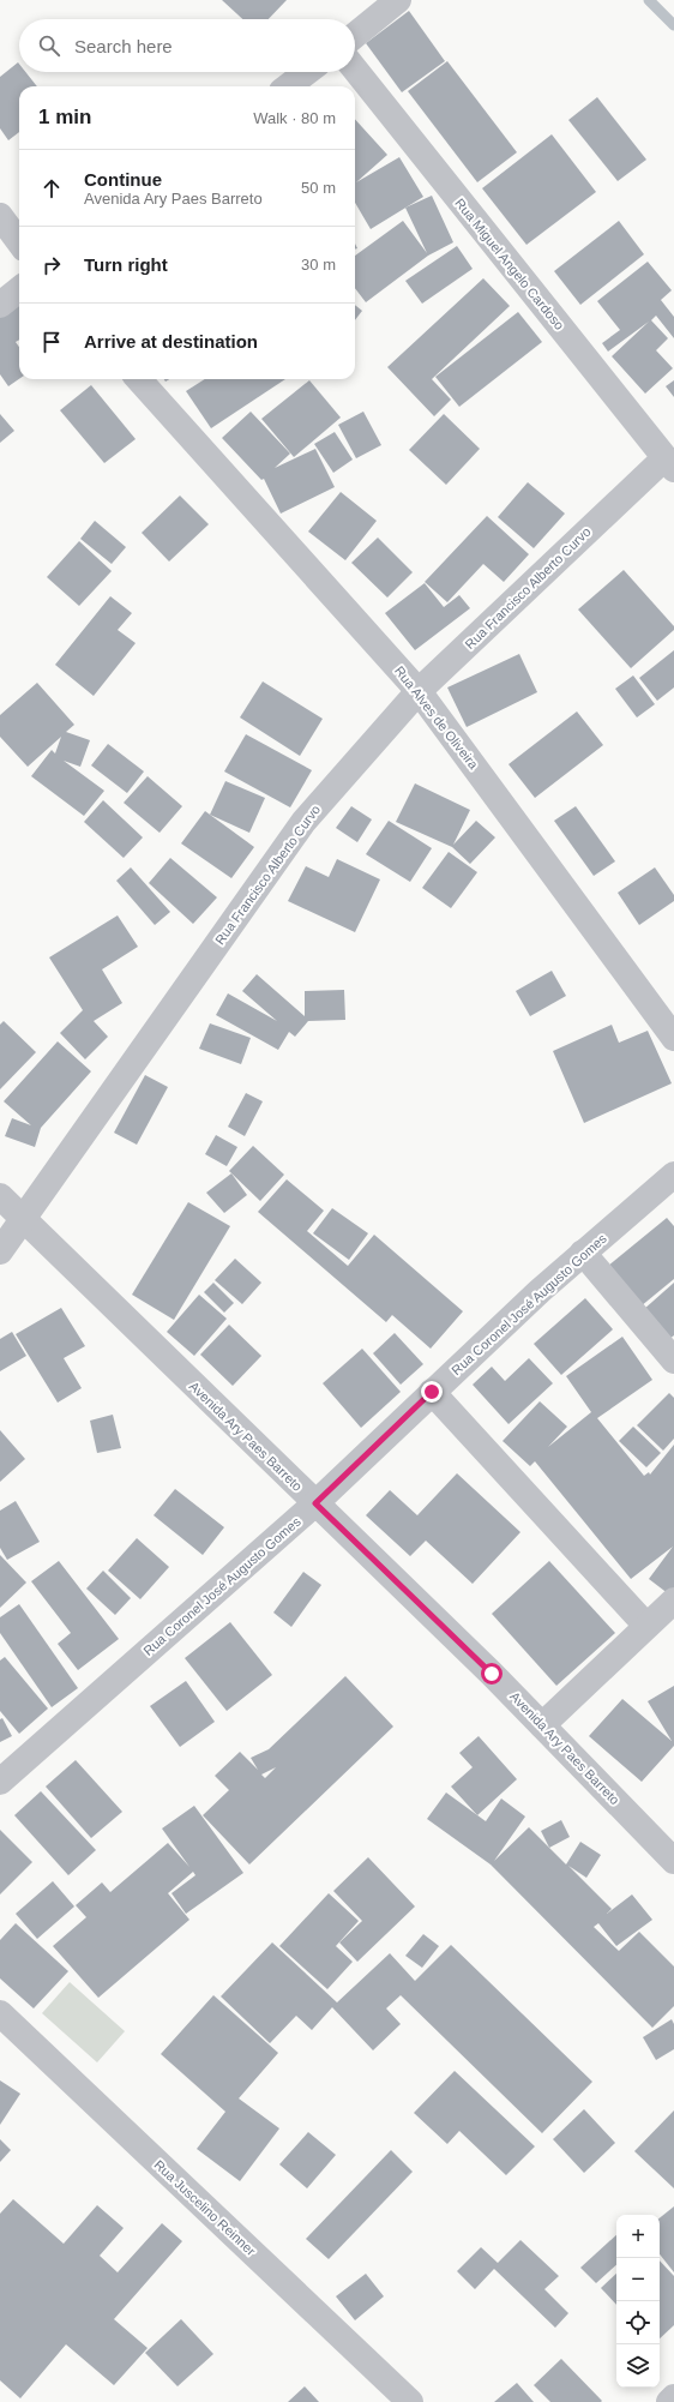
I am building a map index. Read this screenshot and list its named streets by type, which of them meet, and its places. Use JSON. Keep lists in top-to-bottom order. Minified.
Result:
{"streets":{"street":["Rua Miguel Angelo Cardoso","Rua Francisco Alberto Curvo","Rua Alves de Oliveira","Rua Coronel José Augusto Gomes","Avenida Ary Paes Barreto","Rua Juscelino Reinner"]},"crossings":[["Rua Miguel Angelo Cardoso","Rua Francisco Alberto Curvo"],["Rua Francisco Alberto Curvo","Rua Alves de Oliveira"],["Rua Francisco Alberto Curvo","Avenida Ary Paes Barreto"],["Rua Coronel José Augusto Gomes","Avenida Ary Paes Barreto"]],"page":{"search":"Search here","heading":["1 min","Walk · 80 m"],"list":[["Continue","Avenida Ary Paes Barreto","50 m"],["Turn right","30 m"],"Arrive at destination"],"map_buttons":["+","−"]}}
